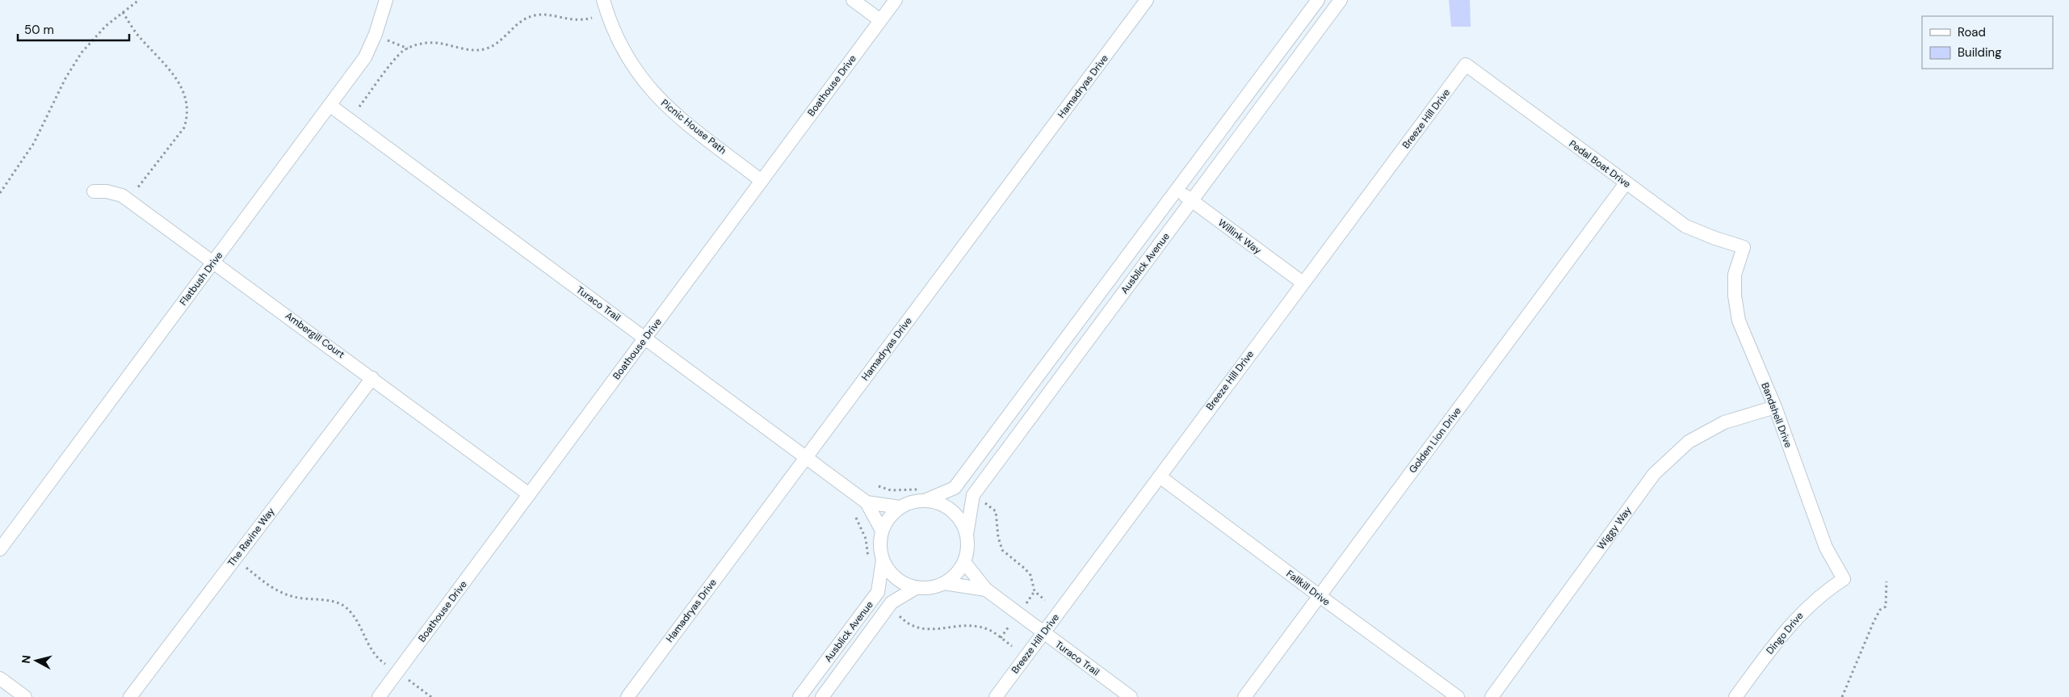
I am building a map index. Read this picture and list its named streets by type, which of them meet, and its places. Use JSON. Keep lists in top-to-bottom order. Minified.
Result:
{"streets":{"street":["Boathouse Drive","Hamadryas Drive","Breeze Hill Drive","Picnic House Path","Pedal Boat Drive","Willink Way","Ausblick Avenue","Flatbush Drive","Turaco Trail","Ambergill Court","Bandshell Drive","Golden Lion Drive","Wiggy Way","The Ravine Way","Fallkill Drive","Dingo Drive"]},"crossings":[["Boathouse Drive","Picnic House Path"],["Boathouse Drive","Turaco Trail"],["Boathouse Drive","Ambergill Court"],["Hamadryas Drive","Turaco Trail"],["Breeze Hill Drive","Pedal Boat Drive"],["Breeze Hill Drive","Willink Way"],["Breeze Hill Drive","Turaco Trail"],["Breeze Hill Drive","Fallkill Drive"],["Pedal Boat Drive","Bandshell Drive"],["Pedal Boat Drive","Golden Lion Drive"],["Willink Way","Ausblick Avenue"],["Ausblick Avenue","Turaco Trail"],["Flatbush Drive","Turaco Trail"],["Flatbush Drive","Ambergill Court"],["Ambergill Court","The Ravine Way"],["Bandshell Drive","Wiggy Way"],["Bandshell Drive","Dingo Drive"],["Golden Lion Drive","Fallkill Drive"]],"legend":["Road","Building"],"scale_bar":"50 m","north":"left"}
